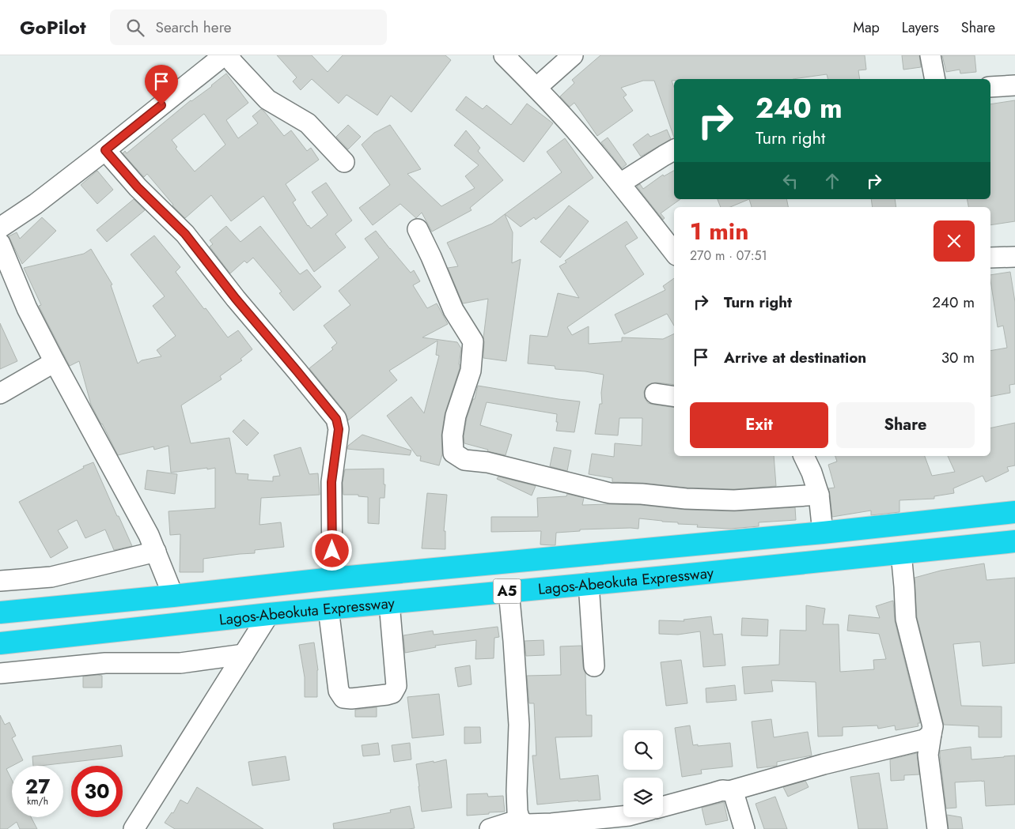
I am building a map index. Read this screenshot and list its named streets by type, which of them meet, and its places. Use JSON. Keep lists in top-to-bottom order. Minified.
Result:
{"streets":{"highway":["Lagos-Abeokuta Expressway","A5"]},"page":{"header":"GoPilot","search":"Search here","nav":["Map","Layers","Share"],"turn":["240 m","Turn right"],"heading":["1 min","270 m · 07:51"],"list":[{"name":"Turn right","value":"240 m"},{"name":"Arrive at destination","value":"30 m"}],"buttons":["Exit","Share"],"speed":"27 km/h","limit":"30"}}
